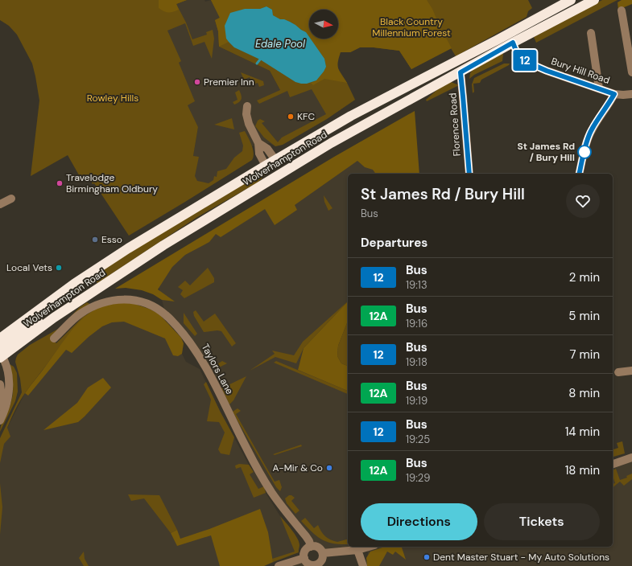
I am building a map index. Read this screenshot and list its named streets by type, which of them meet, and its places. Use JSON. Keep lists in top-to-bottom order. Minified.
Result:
{"streets":{"highway":["Wolverhampton Road"],"street":["Bury Hill Road","Florence Road","Taylors Lane"]},"crossings":[["Bury Hill Road","Wolverhampton Road"],["Florence Road","Wolverhampton Road"]],"water":["Edale Pool"],"parks":["Black Country Millennium Forest","Rowley Hills"],"places":["Premier Inn","KFC","St James Rd / Bury Hill","Travelodge Birmingham Oldbury","Esso","Local Vets","A-Mir & Co","Dent Master Stuart - My Auto Solutions"],"lines":["bus line 12"],"north":"right","page":{"on_map":"12","heading":[["St James Rd / Bury Hill","Bus"],"Departures"],"list":[{"mark":"12","name":"Bus","note":"19:13","value":"2 min"},{"mark":"12A","name":"Bus","note":"19:16","value":"5 min"},{"mark":"12","name":"Bus","note":"19:18","value":"7 min"},{"mark":"12A","name":"Bus","note":"19:19","value":"8 min"},{"mark":"12","name":"Bus","note":"19:25","value":"14 min"},{"mark":"12A","name":"Bus","note":"19:29","value":"18 min"}],"buttons":["Directions","Tickets"]}}
